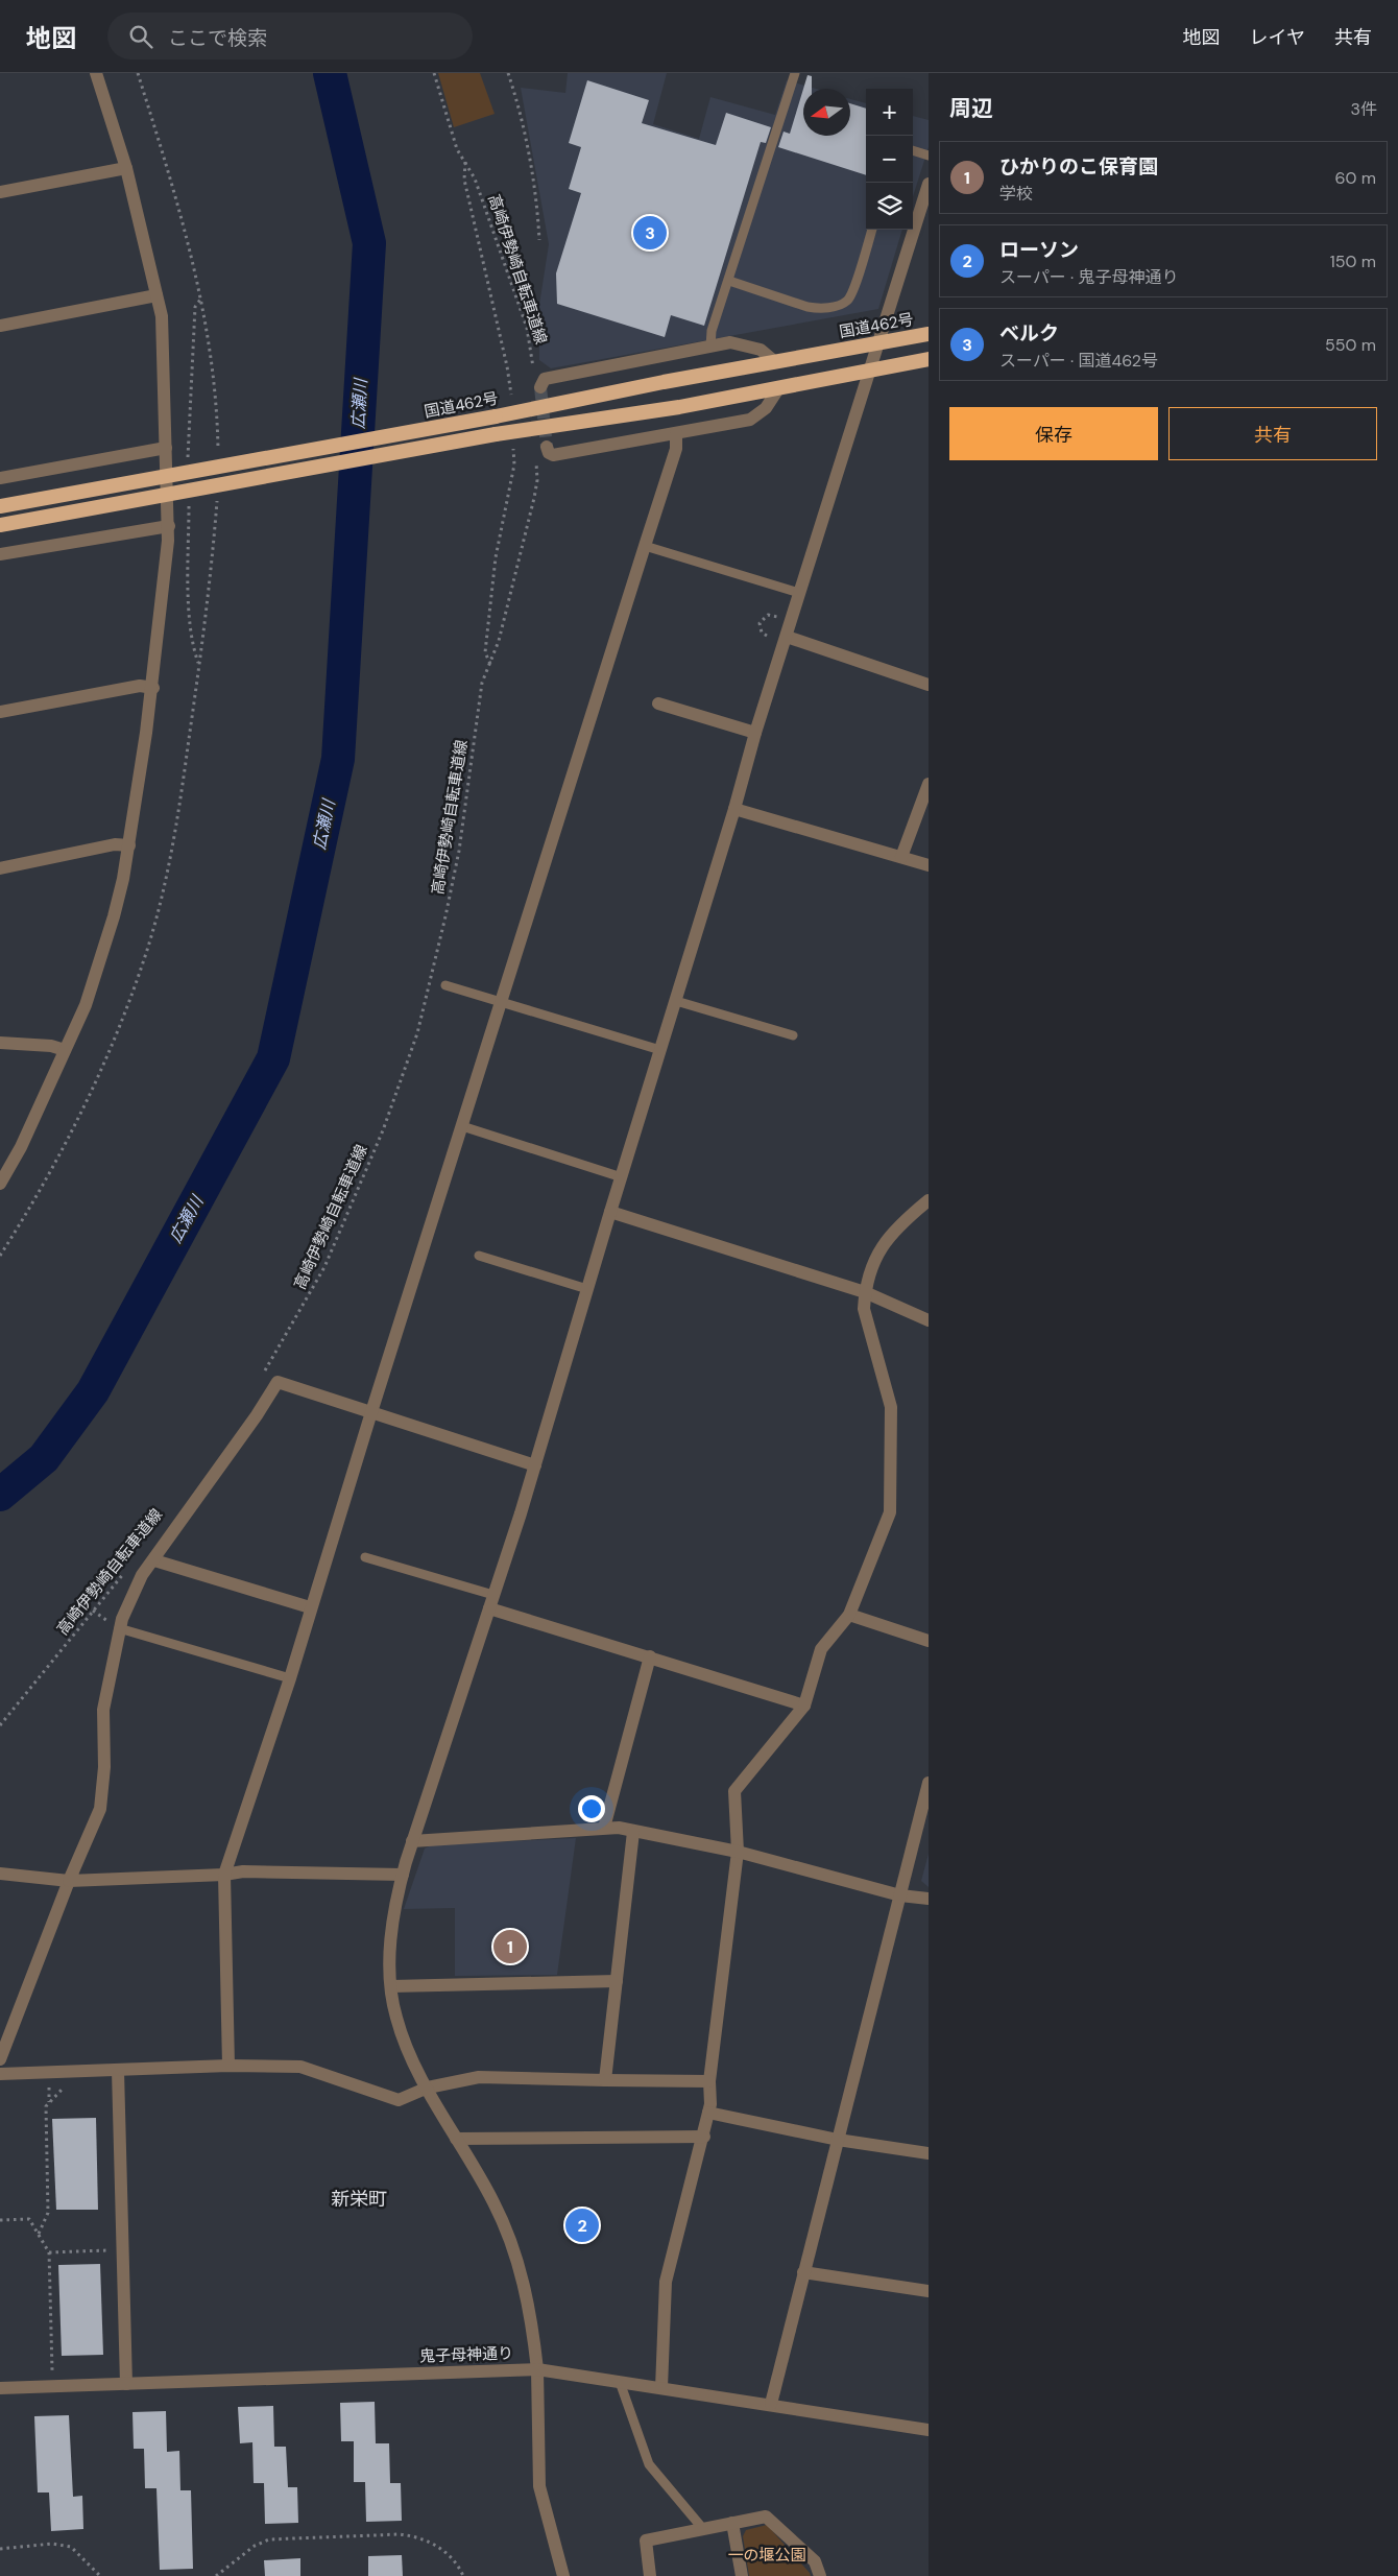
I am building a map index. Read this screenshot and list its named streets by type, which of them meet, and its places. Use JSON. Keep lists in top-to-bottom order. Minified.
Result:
{"streets":{"highway":["国道462号"],"street":["鬼子母神通り"],"path":["高崎伊勢崎自転車道線"]},"districts":["新栄町"],"water":["広瀬川"],"parks":["一の堰公園"],"north":"left","page":{"header":"地図","search":"ここで検索","nav":["地図","レイヤ","共有"],"heading":["周辺","3件"],"map_buttons":["+","−"],"list":[{"mark":"1","name":"ひかりのこ保育園","note":"学校","value":"60 m"},{"mark":"2","name":"ローソン","note":"スーパー · 鬼子母神通り","value":"150 m"},{"mark":"3","name":"ベルク","note":"スーパー · 国道462号","value":"550 m"}],"pins":["3","1","2"],"buttons":["保存","共有"]}}
